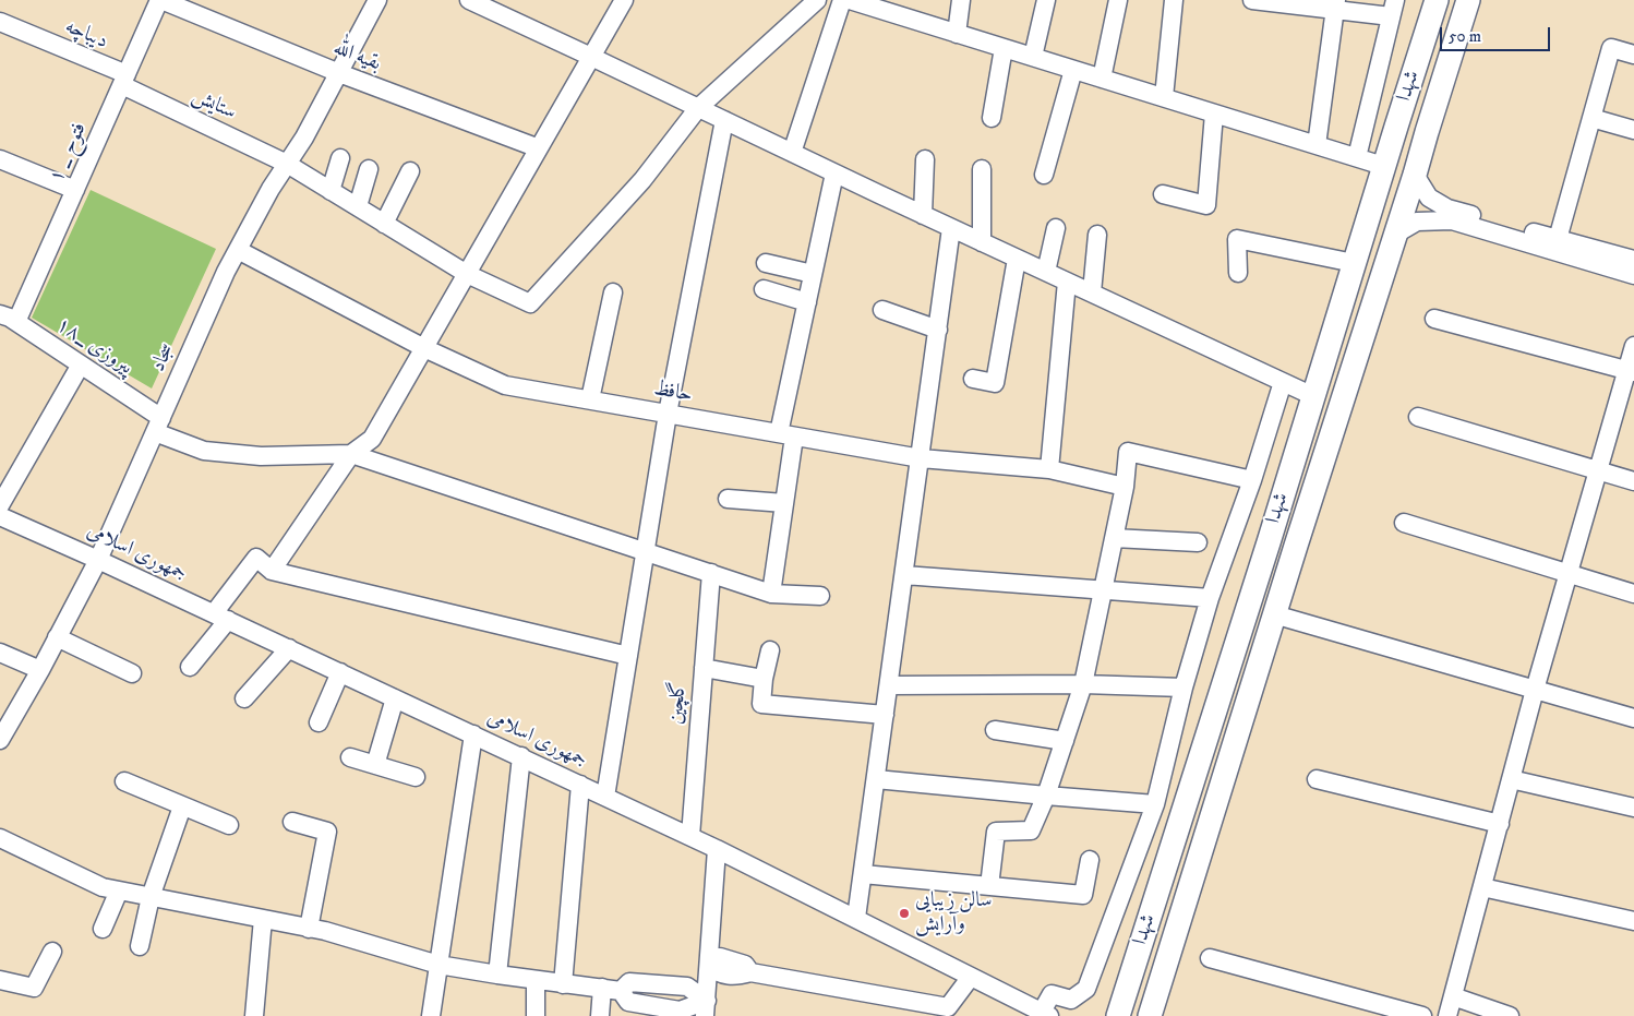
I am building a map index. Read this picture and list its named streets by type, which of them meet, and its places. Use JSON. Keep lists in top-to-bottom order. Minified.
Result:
{"streets":{"main road":["شهدا"],"street":["دیباچه","بقیه الله","ستایش","فتوح _ ۱","پیروزی _۱۸","سجاد","حافظ","جمهوری اسلامی","گلچین"]},"crossings":[["دیباچه","ستایش"],["دیباچه","فتوح _ ۱"],["بقیه الله","فتوح _ ۱"],["بقیه الله","سجاد"],["ستایش","فتوح _ ۱"],["ستایش","سجاد"],["فتوح _ ۱","پیروزی _۱۸"],["پیروزی _۱۸","سجاد"],["پیروزی _۱۸","گلچین"],["سجاد","حافظ"],["سجاد","جمهوری اسلامی"],["جمهوری اسلامی","گلچین"]],"places":["سالن زیبایی وآرایش"],"scale_bar":"50 m"}
